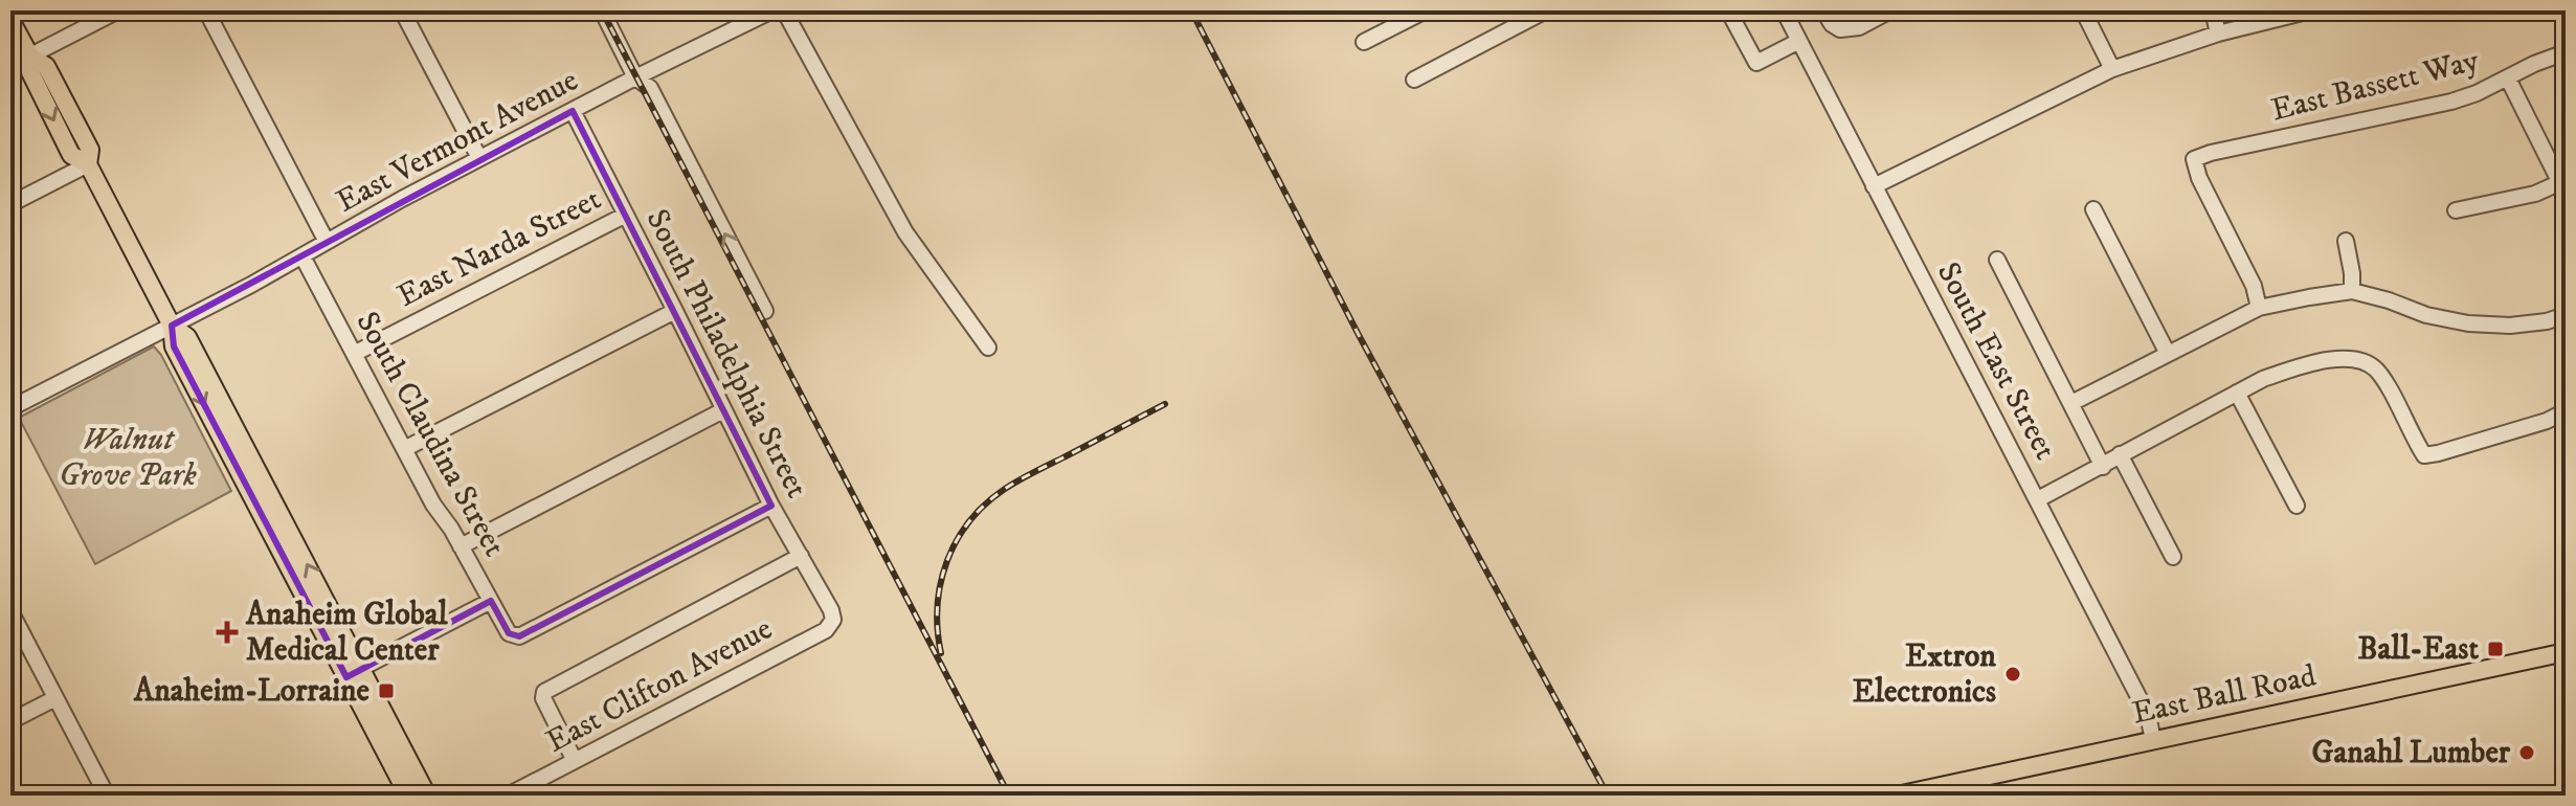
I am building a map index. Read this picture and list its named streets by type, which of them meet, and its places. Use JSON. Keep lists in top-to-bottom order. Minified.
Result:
{"streets":{"main road":["East Ball Road"],"street":["East Bassett Way","East Vermont Avenue","East Narda Street","South Philadelphia Street","South East Street","South Claudina Street","East Clifton Avenue"]},"crossings":[["East Vermont Avenue","South Philadelphia Street"],["East Vermont Avenue","South Claudina Street"],["East Narda Street","South Philadelphia Street"],["East Narda Street","South Claudina Street"],["South Philadelphia Street","South Claudina Street"],["South Philadelphia Street","East Clifton Avenue"],["South East Street","East Ball Road"]],"parks":["Walnut Grove Park"],"places":{"health":["Anaheim Global Medical Center"],"transit":["Ball-East","Anaheim-Lorraine"],"other":["Extron Electronics","Ganahl Lumber"]}}
